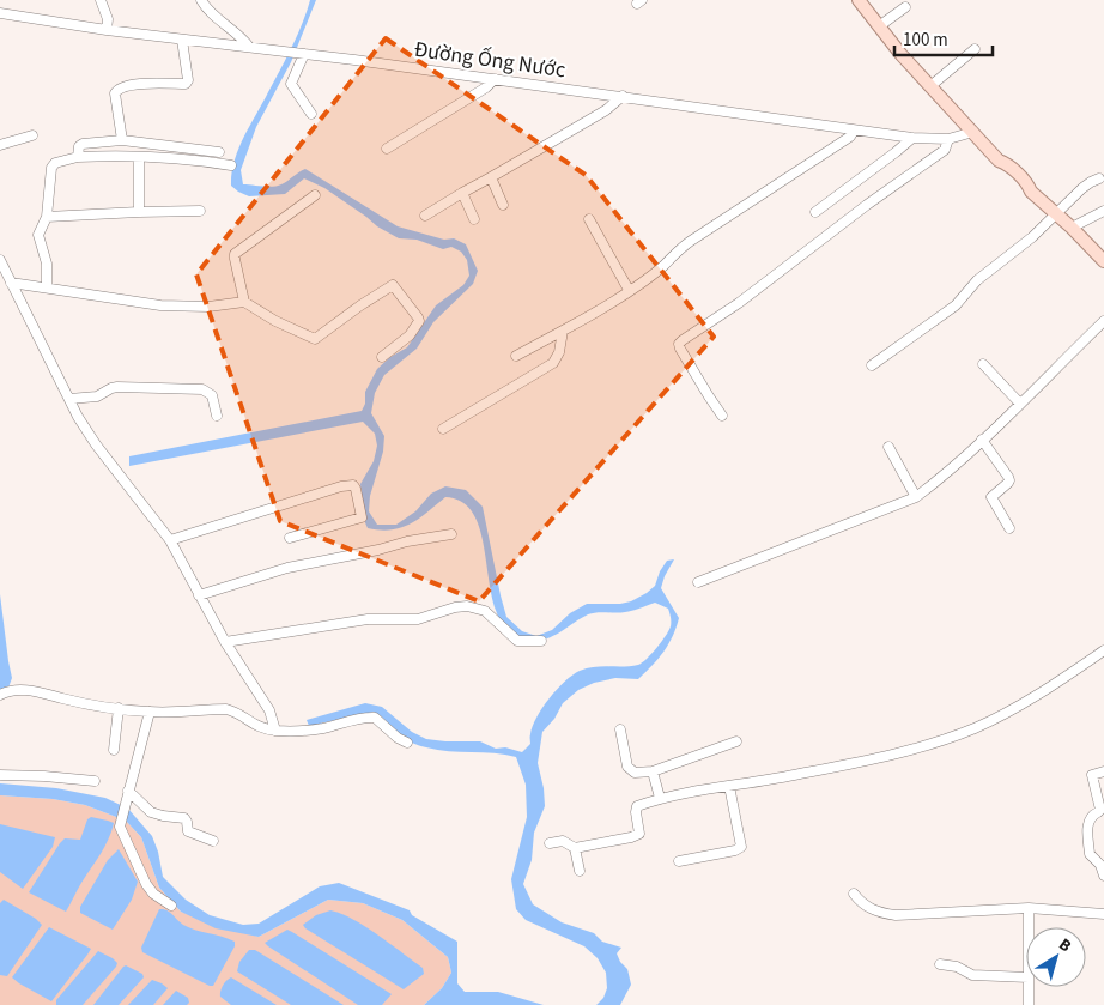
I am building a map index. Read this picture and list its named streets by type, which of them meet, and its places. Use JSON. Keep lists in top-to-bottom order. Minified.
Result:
{"streets":{"street":["Đường Ống Nước"]},"scale_bar":"100 m","north":"top right"}
